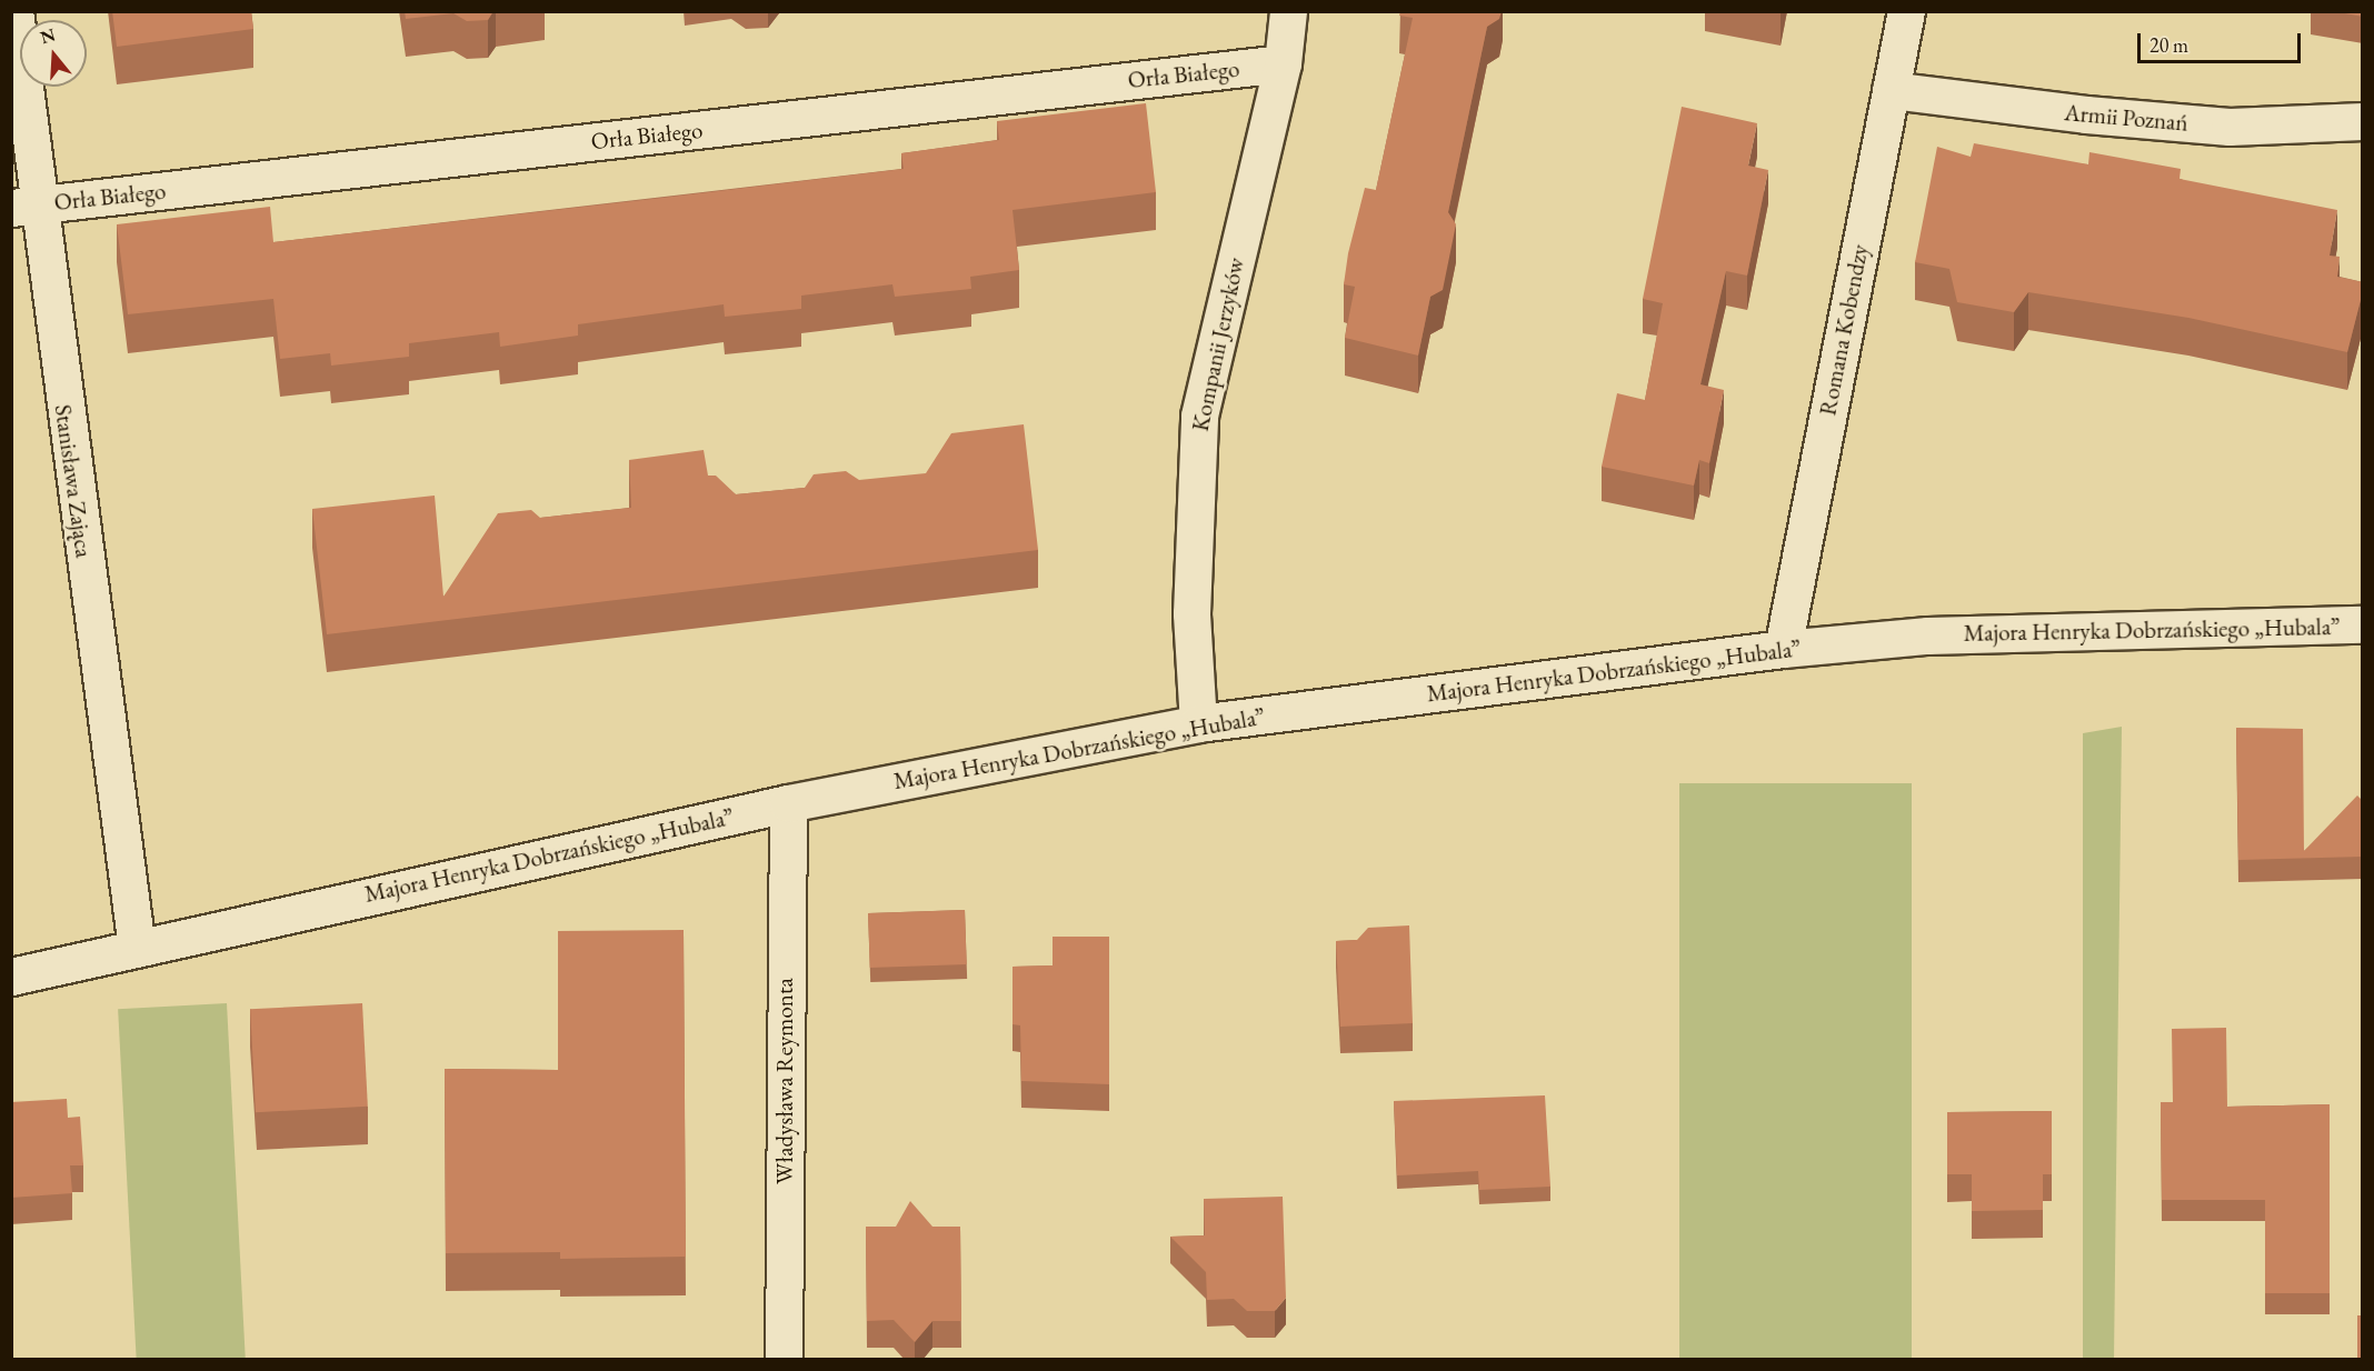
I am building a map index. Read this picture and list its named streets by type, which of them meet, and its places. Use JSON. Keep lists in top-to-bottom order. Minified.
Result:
{"streets":{"street":["Orła Białego","Armii Poznań","Romana Kobendzy","Kompanii Jerzyków","Stanisława Zająca","Majora Henryka Dobrzańskiego „Hubala”","Władysława Reymonta"]},"crossings":[["Orła Białego","Kompanii Jerzyków"],["Orła Białego","Stanisława Zająca"],["Armii Poznań","Romana Kobendzy"],["Romana Kobendzy","Majora Henryka Dobrzańskiego „Hubala”"],["Kompanii Jerzyków","Majora Henryka Dobrzańskiego „Hubala”"],["Stanisława Zająca","Majora Henryka Dobrzańskiego „Hubala”"],["Majora Henryka Dobrzańskiego „Hubala”","Władysława Reymonta"]],"scale_bar":"20 m","north":"top"}
